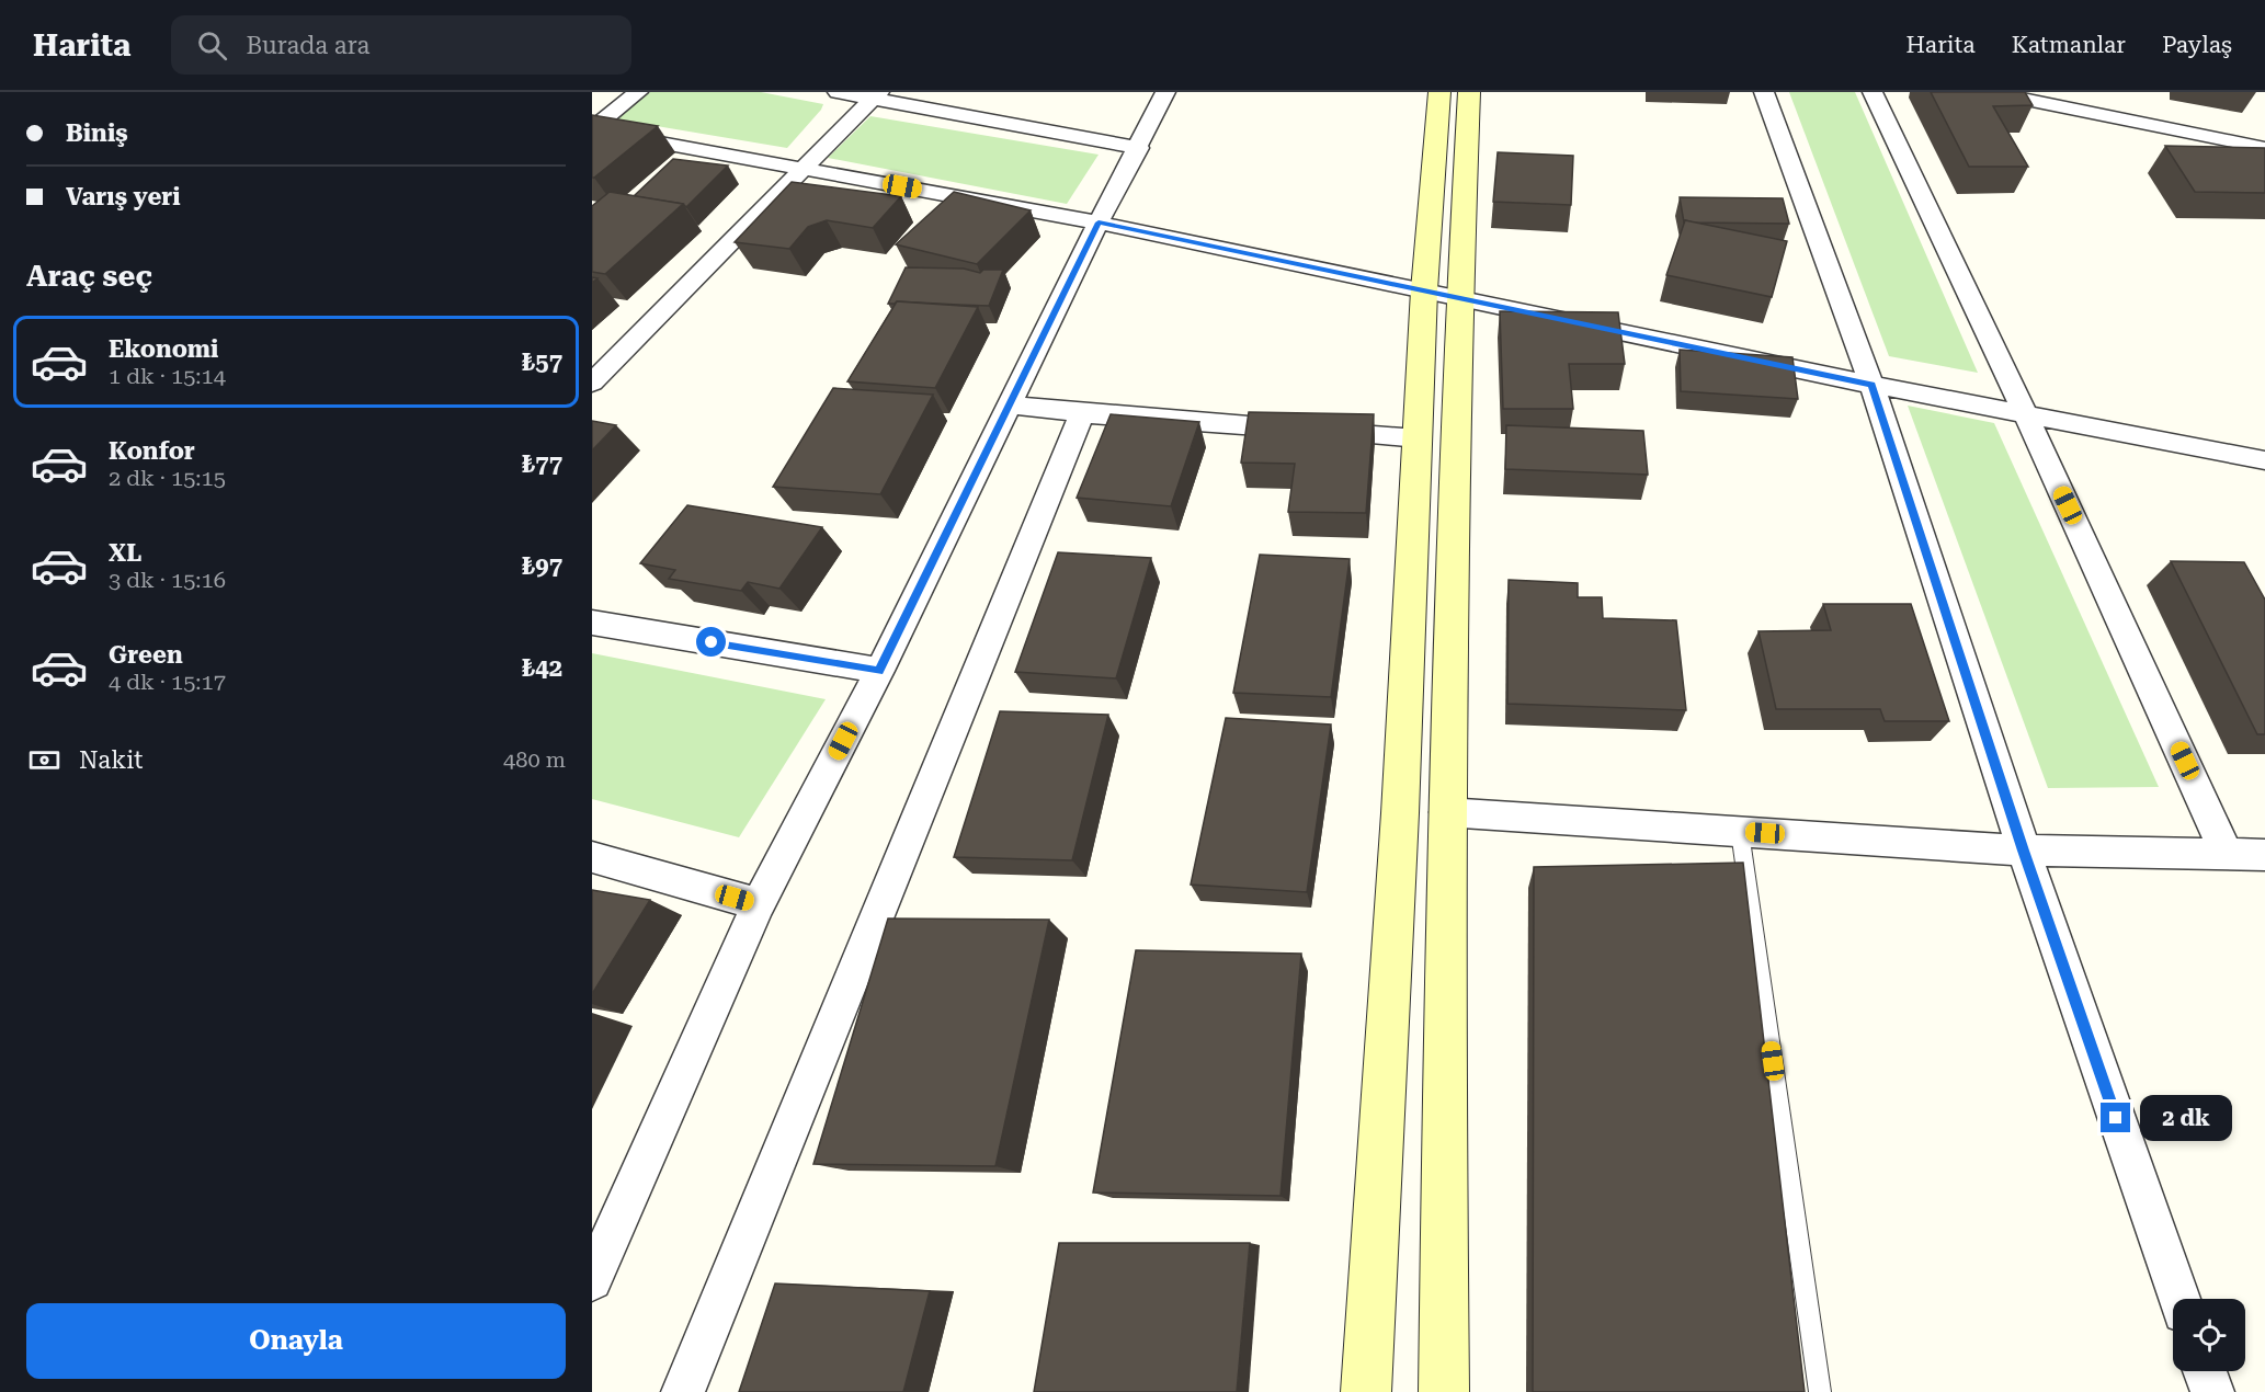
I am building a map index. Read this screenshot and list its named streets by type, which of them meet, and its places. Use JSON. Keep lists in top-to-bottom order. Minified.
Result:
{"page":{"header":"Harita","search":"Burada ara","nav":["Harita","Katmanlar","Paylaş"],"banner":["Biniş","Varış yeri"],"heading":"Araç seç","list":[{"name":"Ekonomi","note":"1 dk · 15:14","value":"₺57"},{"name":"Konfor","note":"2 dk · 15:15","value":"₺77"},{"name":"XL","note":"3 dk · 15:16","value":"₺97"},{"name":"Green","note":"4 dk · 15:17","value":"₺42"}],"pay":["Nakit","480 m"],"bubble":"2 dk","buttons":"Onayla"}}
